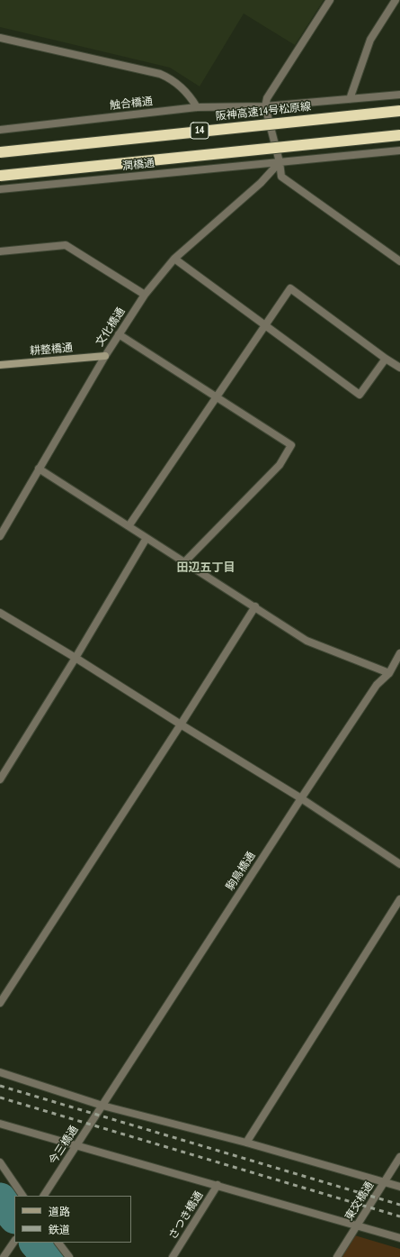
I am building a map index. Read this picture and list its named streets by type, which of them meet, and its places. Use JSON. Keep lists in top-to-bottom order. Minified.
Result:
{"streets":{"highway":["阪神高速14号松原線","14"],"street":["触合橋通","潤橋通","文化橋通","耕整橋通","駒鳥橋通","今三橋通","東交橋通","さつき橋通"]},"crossings":[["潤橋通","文化橋通"],["文化橋通","耕整橋通"],["駒鳥橋通","今三橋通"]],"districts":["田辺五丁目"],"legend":["道路","鉄道"]}
